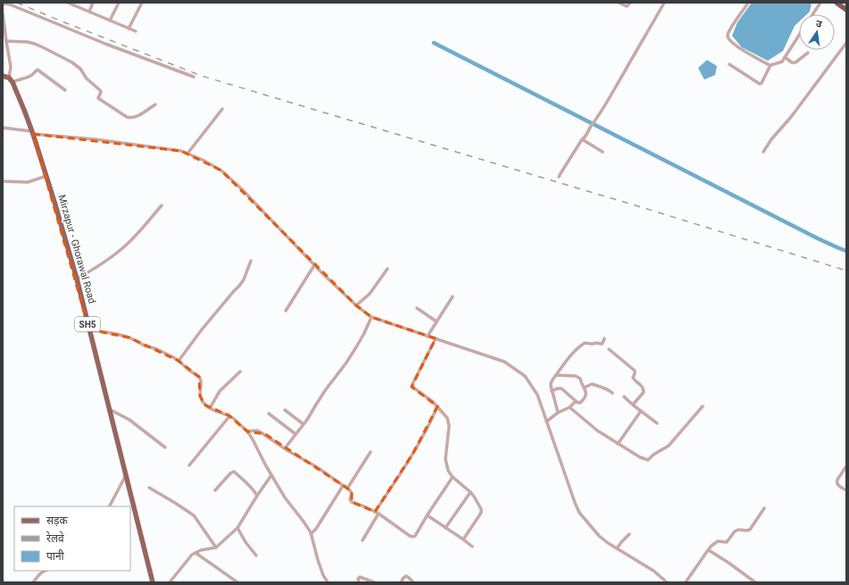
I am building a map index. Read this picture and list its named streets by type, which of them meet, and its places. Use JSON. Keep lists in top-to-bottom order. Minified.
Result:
{"streets":{"main road":["Mirzapur - Ghorawal Road","SH5"]},"legend":["सड़क","रेलवे","पानी"],"north":"top"}
